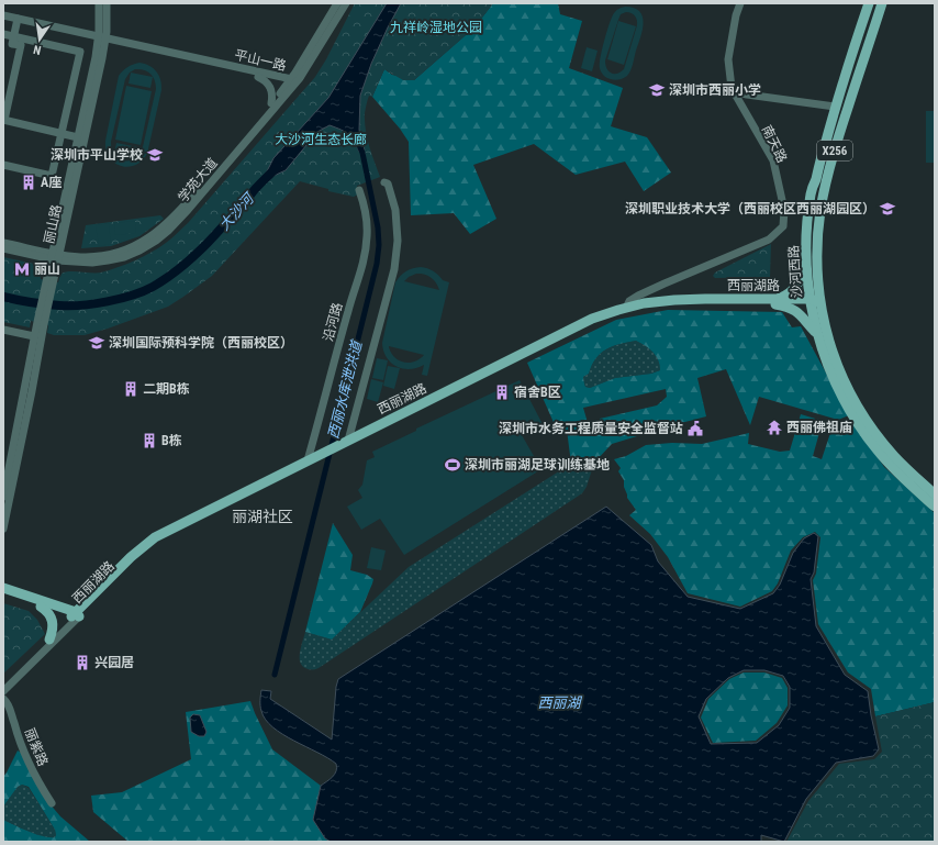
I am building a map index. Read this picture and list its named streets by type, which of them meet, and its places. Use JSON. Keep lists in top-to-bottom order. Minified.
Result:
{"streets":{"main road":["X256","沙河西路","西丽湖路"],"street":["平山一路","南天路","学苑大道","丽山路","沿河路","丽紫路"]},"crossings":[["平山一路","学苑大道"],["平山一路","丽山路"],["南天路","西丽湖路"],["学苑大道","丽山路"],["沙河西路","西丽湖路"],["西丽湖路","沿河路"]],"districts":["丽湖社区"],"water":["大沙河","西丽水库泄洪道","西丽湖"],"parks":["九祥岭湿地公园","大沙河生态长廊"],"places":{"school or university":["深圳市西丽小学","深圳市平山学校","深圳职业技术大学（西丽校区西丽湖园区）","深圳国际预科学院（西丽校区）"],"building":["A座","二期B栋","宿舍B区","B栋","兴园居"],"metro station":["丽山"],"temple":["西丽佛祖庙"],"public building":["深圳市水务工程质量安全监督站"],"sports":["深圳市丽湖足球训练基地"]},"north":"bottom"}
